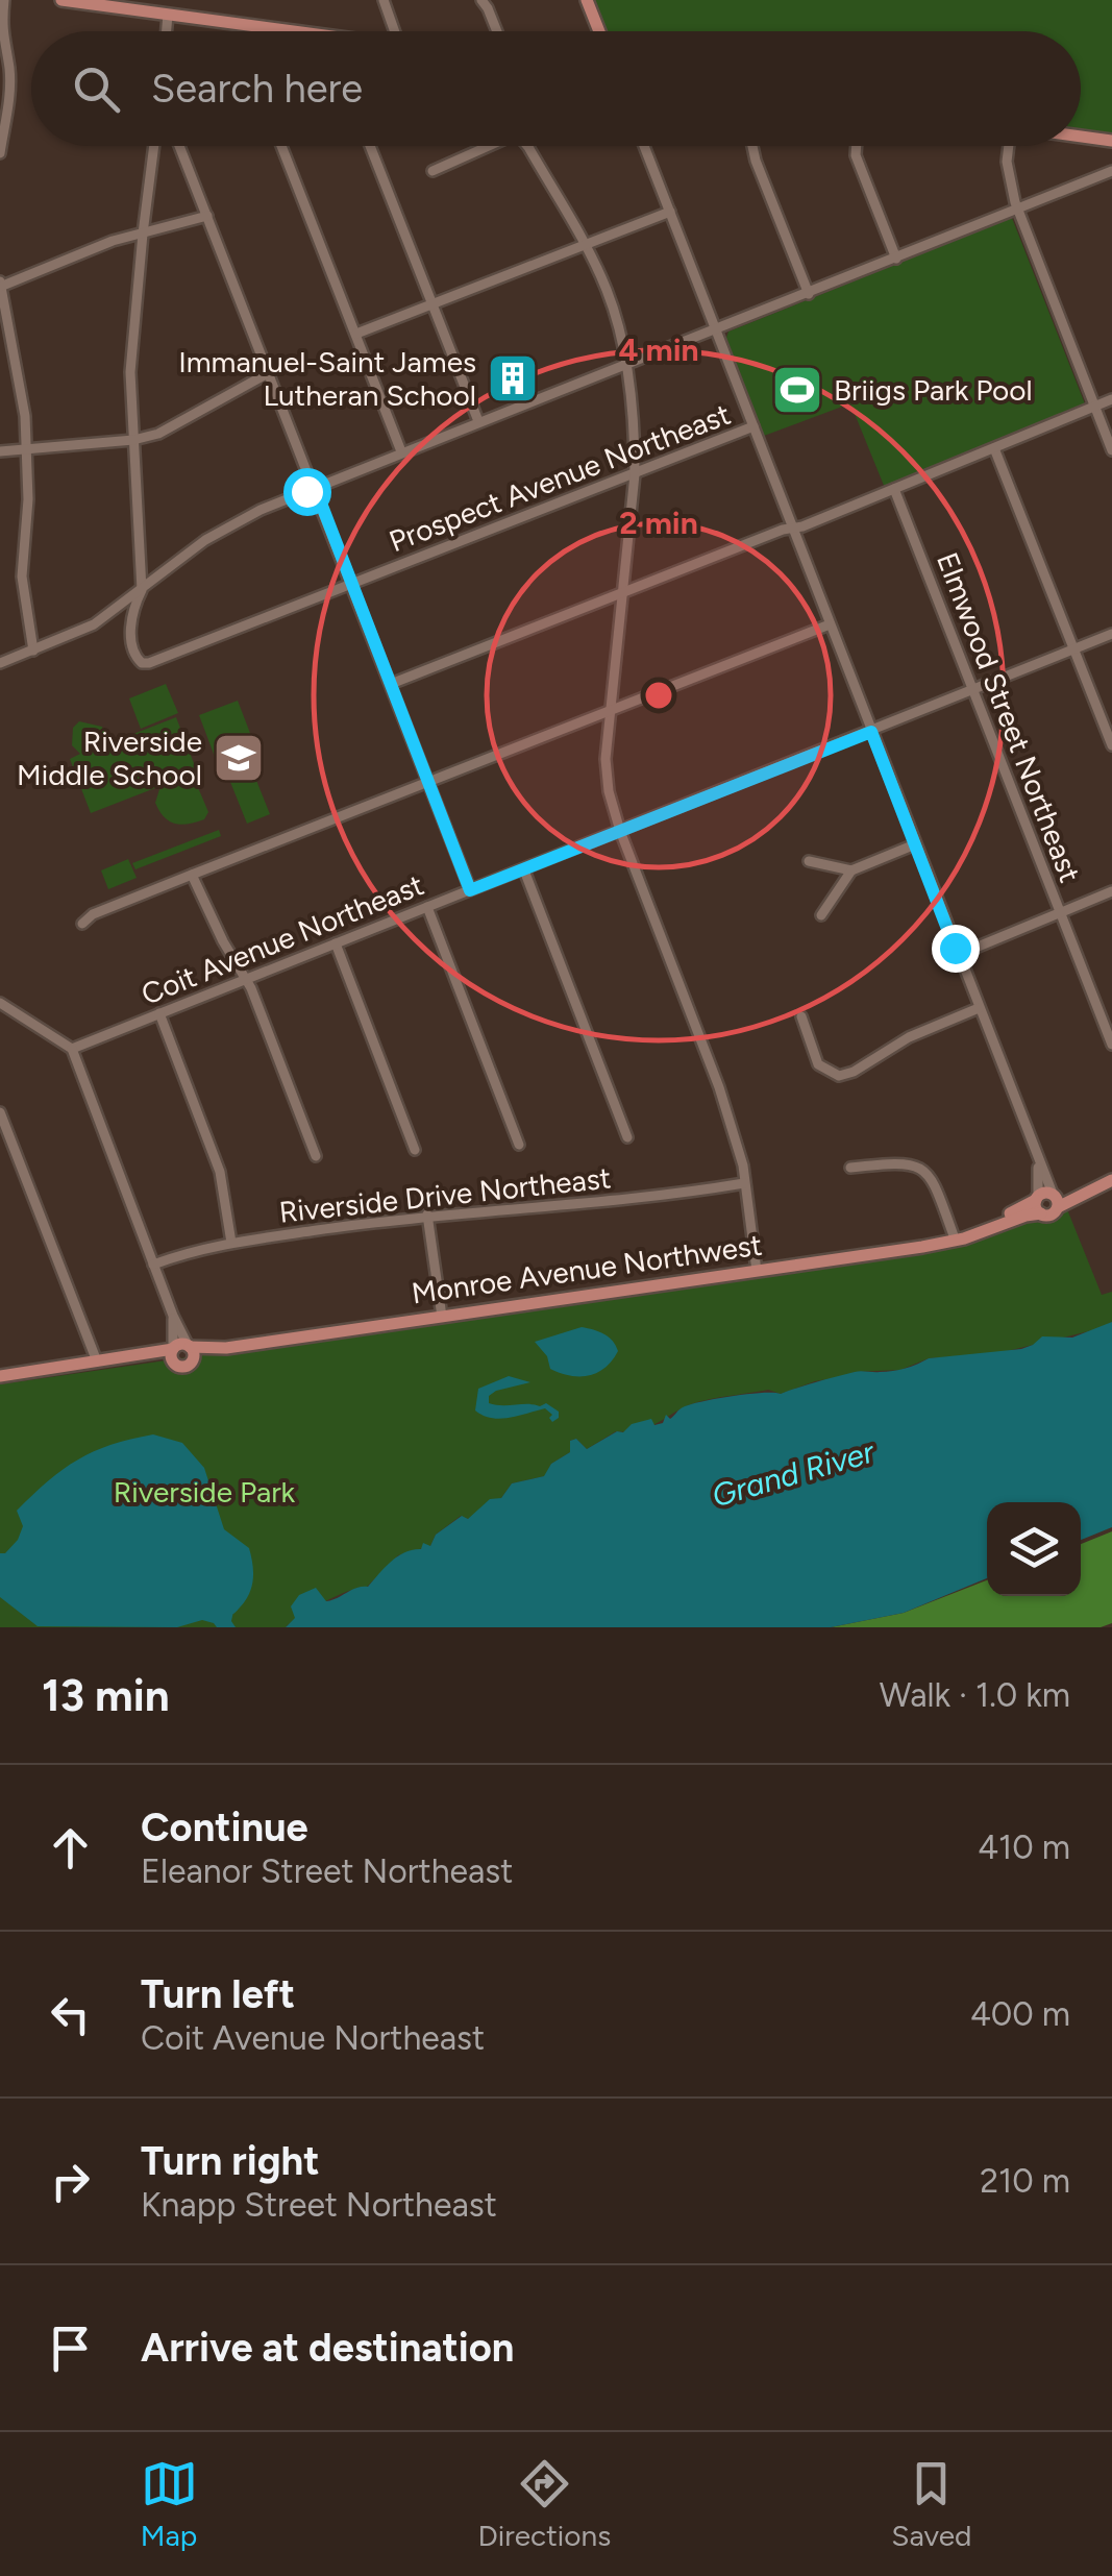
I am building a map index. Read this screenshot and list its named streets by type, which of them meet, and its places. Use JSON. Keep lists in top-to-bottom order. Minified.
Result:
{"streets":{"main road":["Monroe Avenue Northwest"],"street":["Prospect Avenue Northeast","Elmwood Street Northeast","Coit Avenue Northeast","Riverside Drive Northeast"]},"crossings":[["Elmwood Street Northeast","Coit Avenue Northeast"]],"water":["Grand River"],"parks":["Riverside Park"],"places":{"building":["Immanuel-Saint James Lutheran School"],"sports":["Briigs Park Pool"],"school or university":["Riverside Middle School"]},"page":{"search":"Search here","heading":["13 min","Walk · 1.0 km"],"list":[["Continue","Eleanor Street Northeast","410 m"],["Turn left","Coit Avenue Northeast","400 m"],["Turn right","Knapp Street Northeast","210 m"],"Arrive at destination"],"nav":["Map","Directions","Saved"]},"rings":["4 min","2 min"]}
